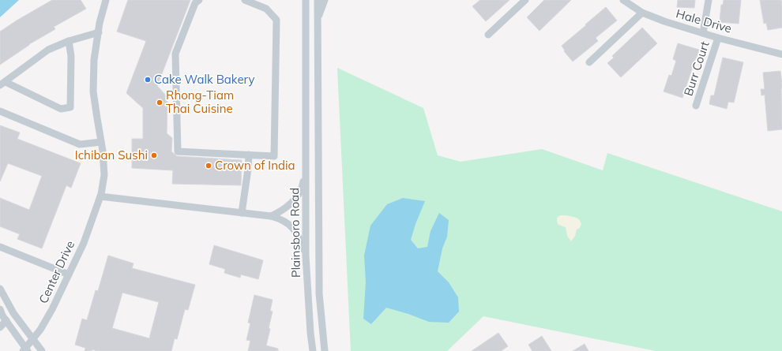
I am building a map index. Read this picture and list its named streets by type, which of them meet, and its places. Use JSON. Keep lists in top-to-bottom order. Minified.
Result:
{"streets":{"street":["Hale Drive","Burr Court","Plainsboro Road","Center Drive"]},"crossings":[["Hale Drive","Burr Court"]],"places":["Cake Walk Bakery","Rhong-Tiam Thai Cuisine","Ichiban Sushi","Crown of India"]}
